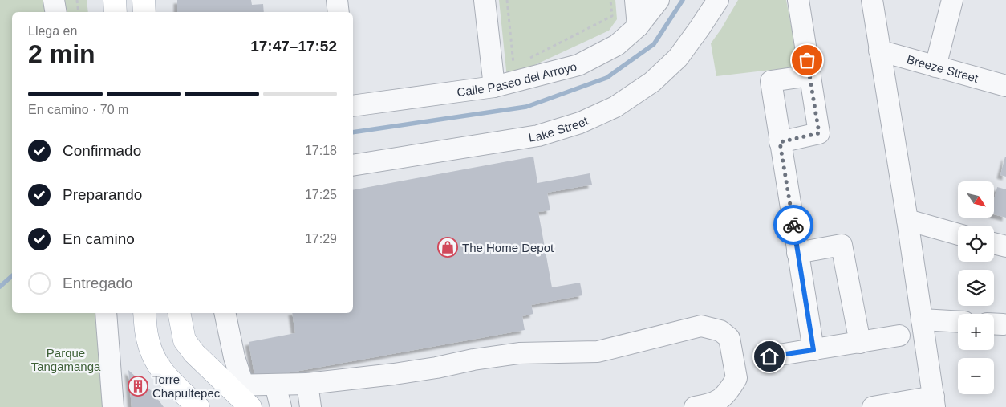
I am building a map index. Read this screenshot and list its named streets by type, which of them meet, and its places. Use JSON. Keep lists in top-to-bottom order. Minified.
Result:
{"streets":{"street":["Breeze Street","Calle Paseo del Arroyo","Lake Street"]},"parks":["Parque Tangamanga"],"places":{"shop":["The Home Depot"],"building":["Torre Chapultepec"]},"north":"bottom right","page":{"heading":["2 min","Llega en","17:47–17:52"],"bar":"En camino · 70 m","list":[["Confirmado","17:18"],["Preparando","17:25"],["En camino","17:29"],"Entregado"],"map_buttons":["+","−"]}}
